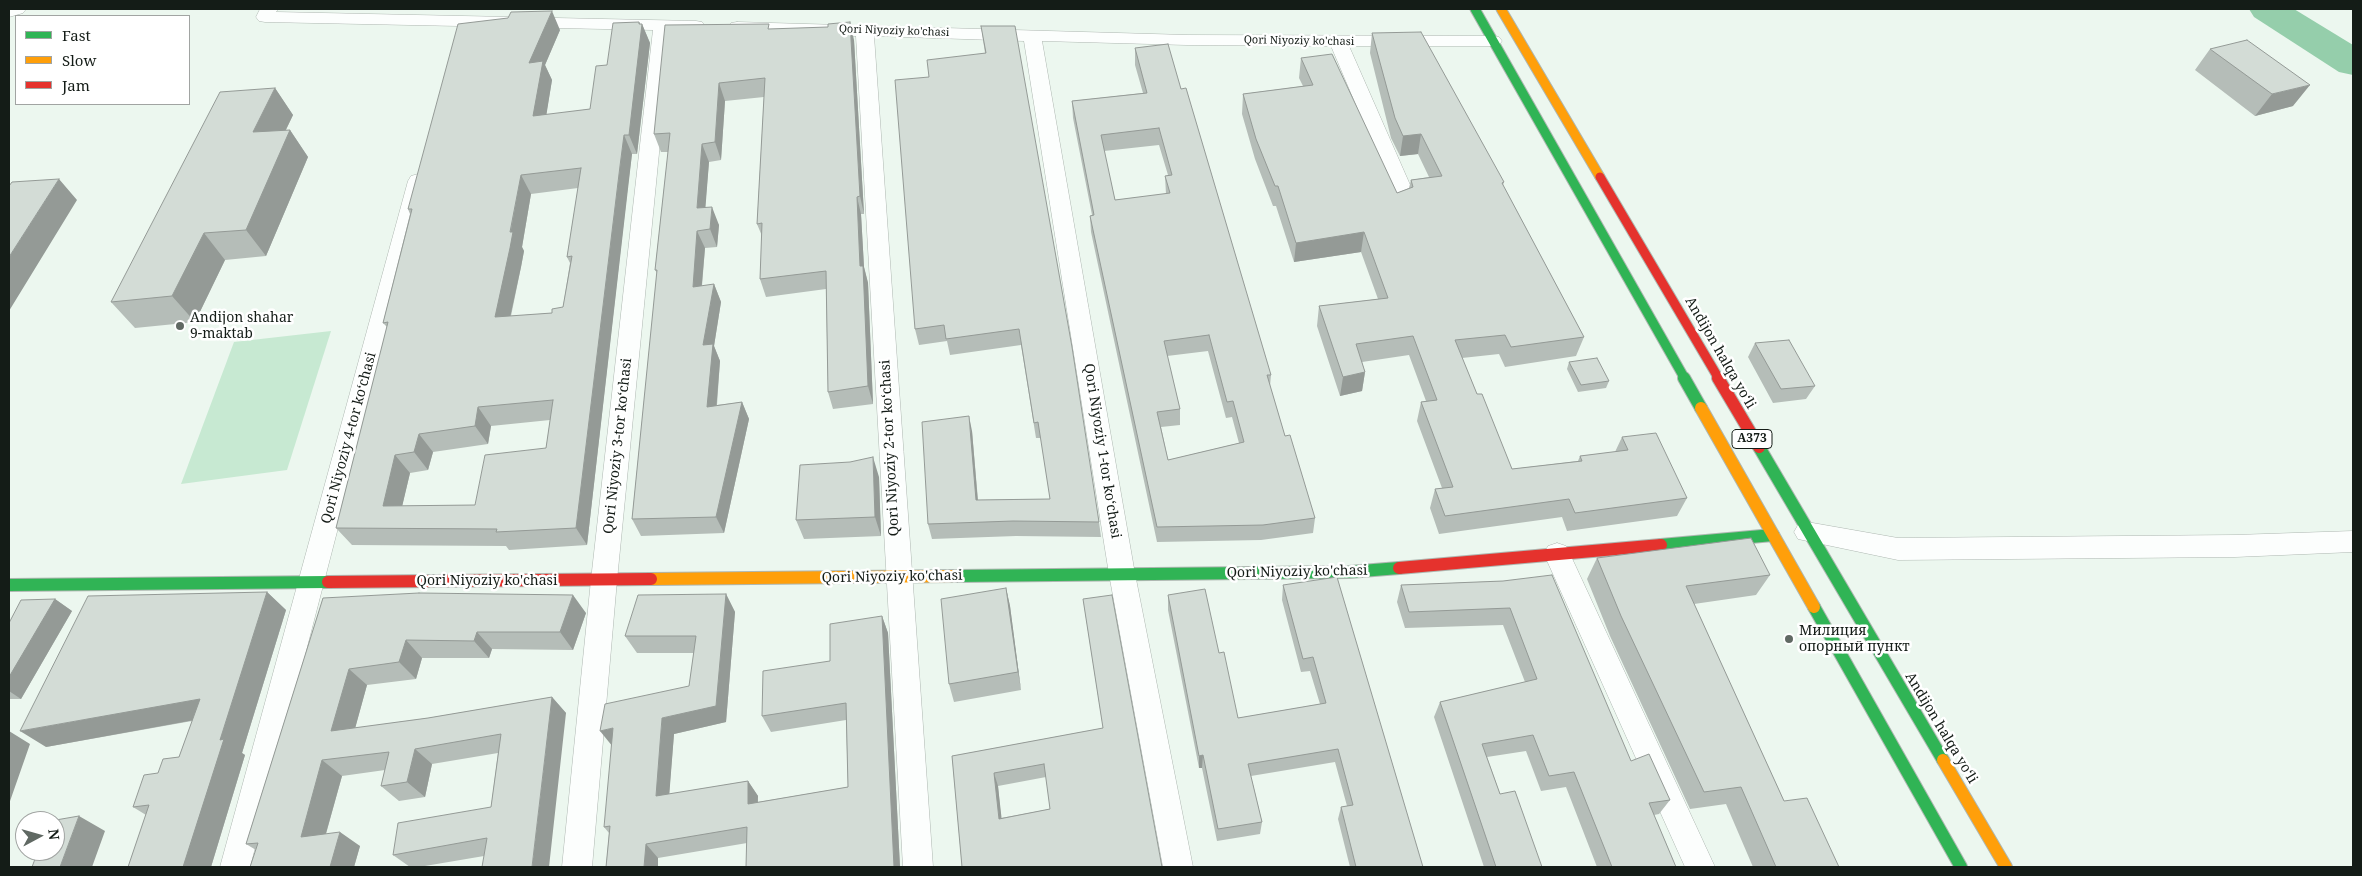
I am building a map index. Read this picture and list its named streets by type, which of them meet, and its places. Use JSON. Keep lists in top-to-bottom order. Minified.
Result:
{"streets":{"main road":["Qori Niyoziy ko'chasi","Andijon halqa yo‘li","A373"],"street":["Qori Niyoziy 4-tor koʻchasi","Qori Niyoziy 3-tor koʻchasi","Qori Niyoziy 2-tor koʻchasi","Qori Niyoziy 1-tor koʻchasi"]},"crossings":[["Qori Niyoziy ko'chasi","Qori Niyoziy 4-tor koʻchasi"],["Qori Niyoziy ko'chasi","A373"],["Qori Niyoziy ko'chasi","Qori Niyoziy 3-tor koʻchasi"],["Qori Niyoziy ko'chasi","Qori Niyoziy 2-tor koʻchasi"],["Qori Niyoziy ko'chasi","Qori Niyoziy 1-tor koʻchasi"]],"places":["Andijon shahar 9-maktab","Милиция опорный пункт"],"legend":["Fast","Slow","Jam"],"north":"right"}
